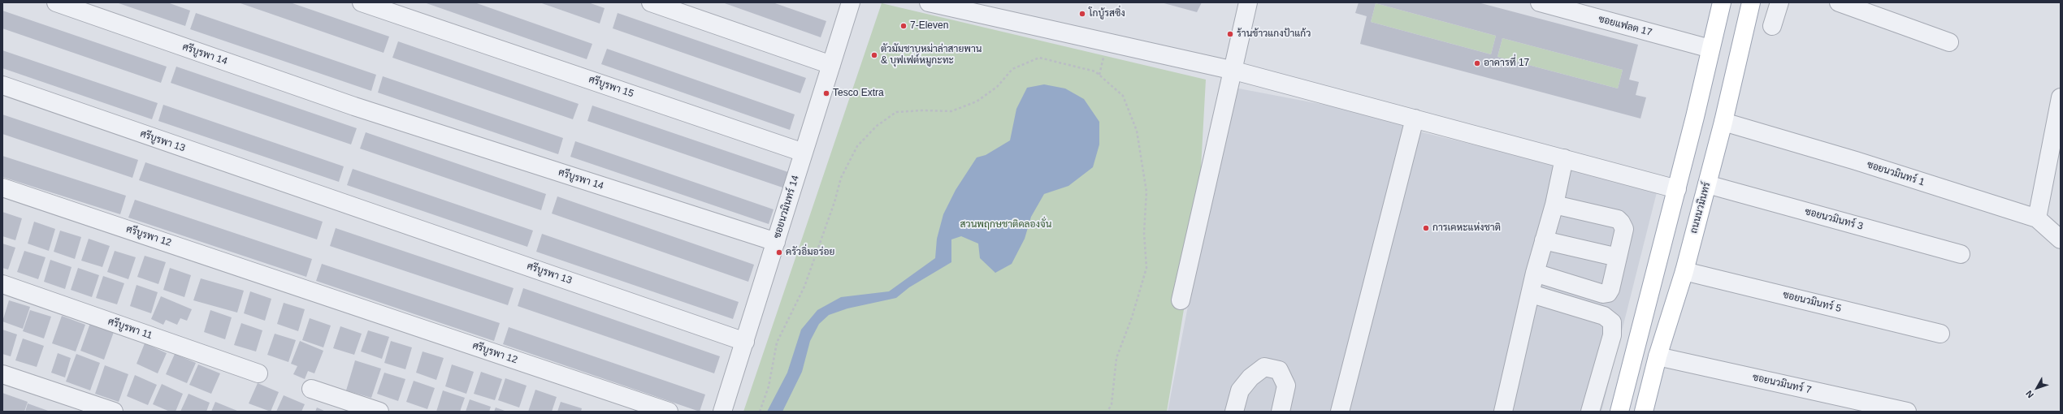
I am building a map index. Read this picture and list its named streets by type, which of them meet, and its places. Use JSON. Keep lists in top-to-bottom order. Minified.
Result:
{"streets":{"main road":["ถนนนวมินทร์"],"street":["ซอยแฟลต 17","ศรีบูรพา 14","ศรีบูรพา 15","ศรีบูรพา 13","ซอยนวมินทร์ 1","ซอยนวมินทร์ 14","ซอยนวมินทร์ 3","ศรีบูรพา 12","ซอยนวมินทร์ 5","ศรีบูรพา 11","ซอยนวมินทร์ 7"]},"crossings":[["ศรีบูรพา 14","ซอยนวมินทร์ 14"],["ศรีบูรพา 15","ซอยนวมินทร์ 14"],["ศรีบูรพา 13","ซอยนวมินทร์ 14"],["ซอยนวมินทร์ 1","ถนนนวมินทร์"],["ถนนนวมินทร์","ซอยนวมินทร์ 3"],["ถนนนวมินทร์","ซอยนวมินทร์ 5"],["ถนนนวมินทร์","ซอยนวมินทร์ 7"]],"parks":["สวนพฤกษชาติคลองจั่น"],"places":["โกบู้รสซิ่ง","7-Eleven","ร้านข้าวแกงป้าแก้ว","ตัวมัมชาบูหม่าล่าสายพาน & บุฟเฟต์หมูกะทะ","อาคารที่ 17","Tesco Extra","การเคหะแห่งชาติ","ครัวอิ่มอร่อย"],"north":"bottom left"}
